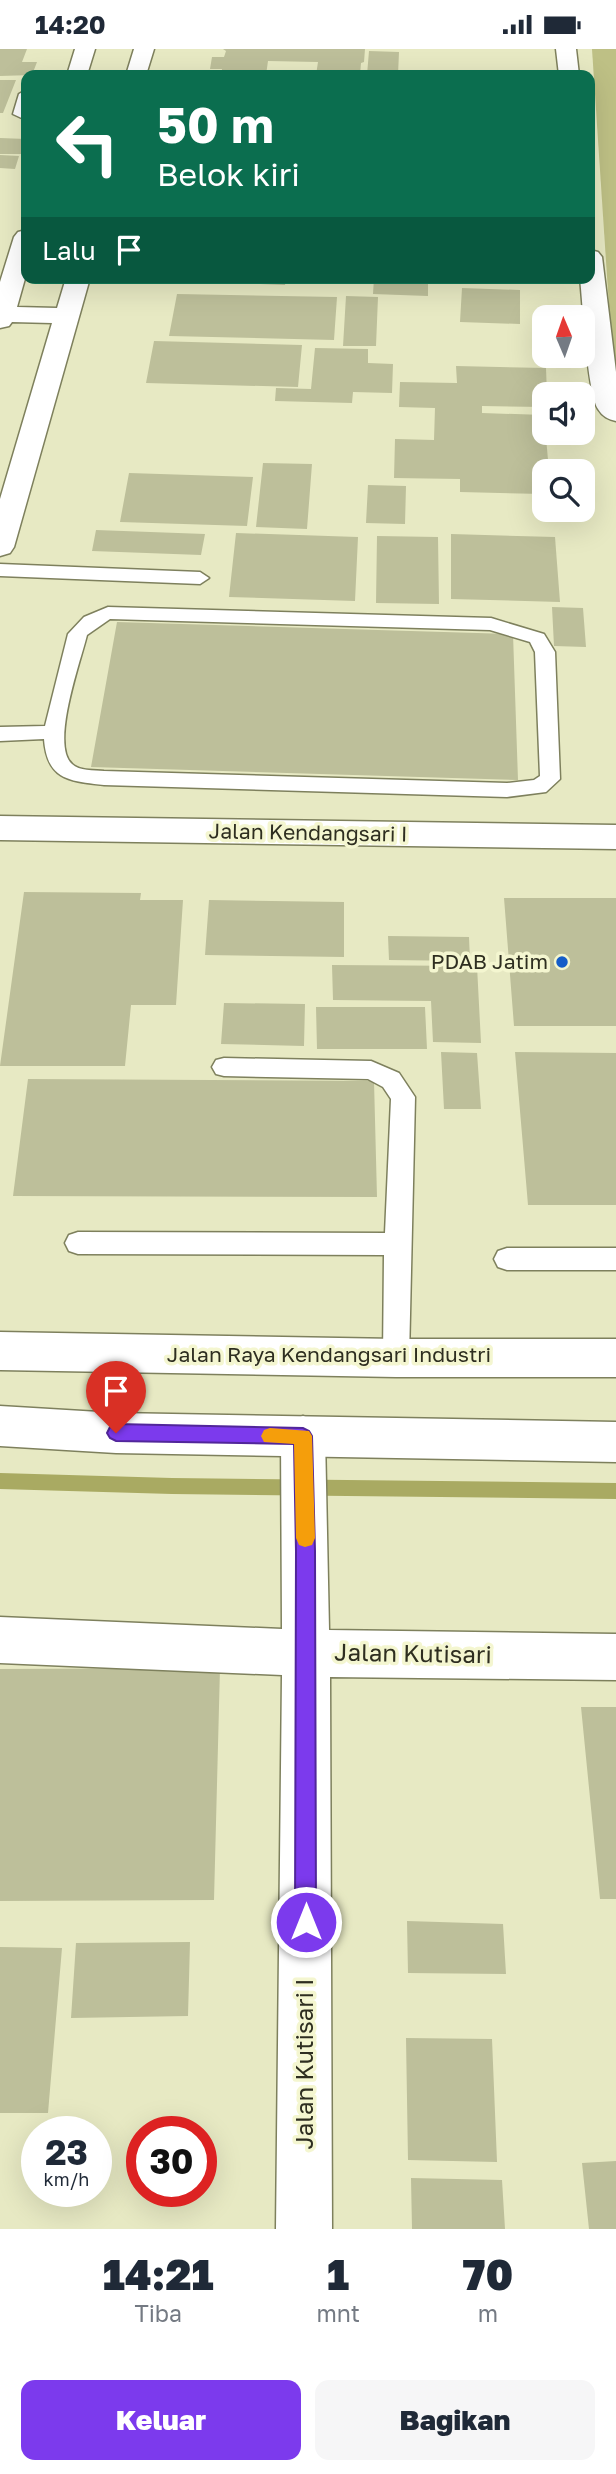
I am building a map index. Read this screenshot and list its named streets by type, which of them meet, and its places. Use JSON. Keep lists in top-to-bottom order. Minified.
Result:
{"streets":{"main road":["Jalan Kendangsari I","Jalan Raya Kendangsari Industri","Jalan Kutisari","Jalan Kutisari I"]},"crossings":[["Jalan Kutisari","Jalan Kutisari I"]],"places":["PDAB Jatim"],"north":"top","page":{"status":"14:20","turn":["50 m","Belok kiri"],"then":"Lalu","speed":"23 km/h","limit":"30","eta":["14:21","Tiba","1","mnt","70","m"],"buttons":["Keluar","Bagikan"]}}
